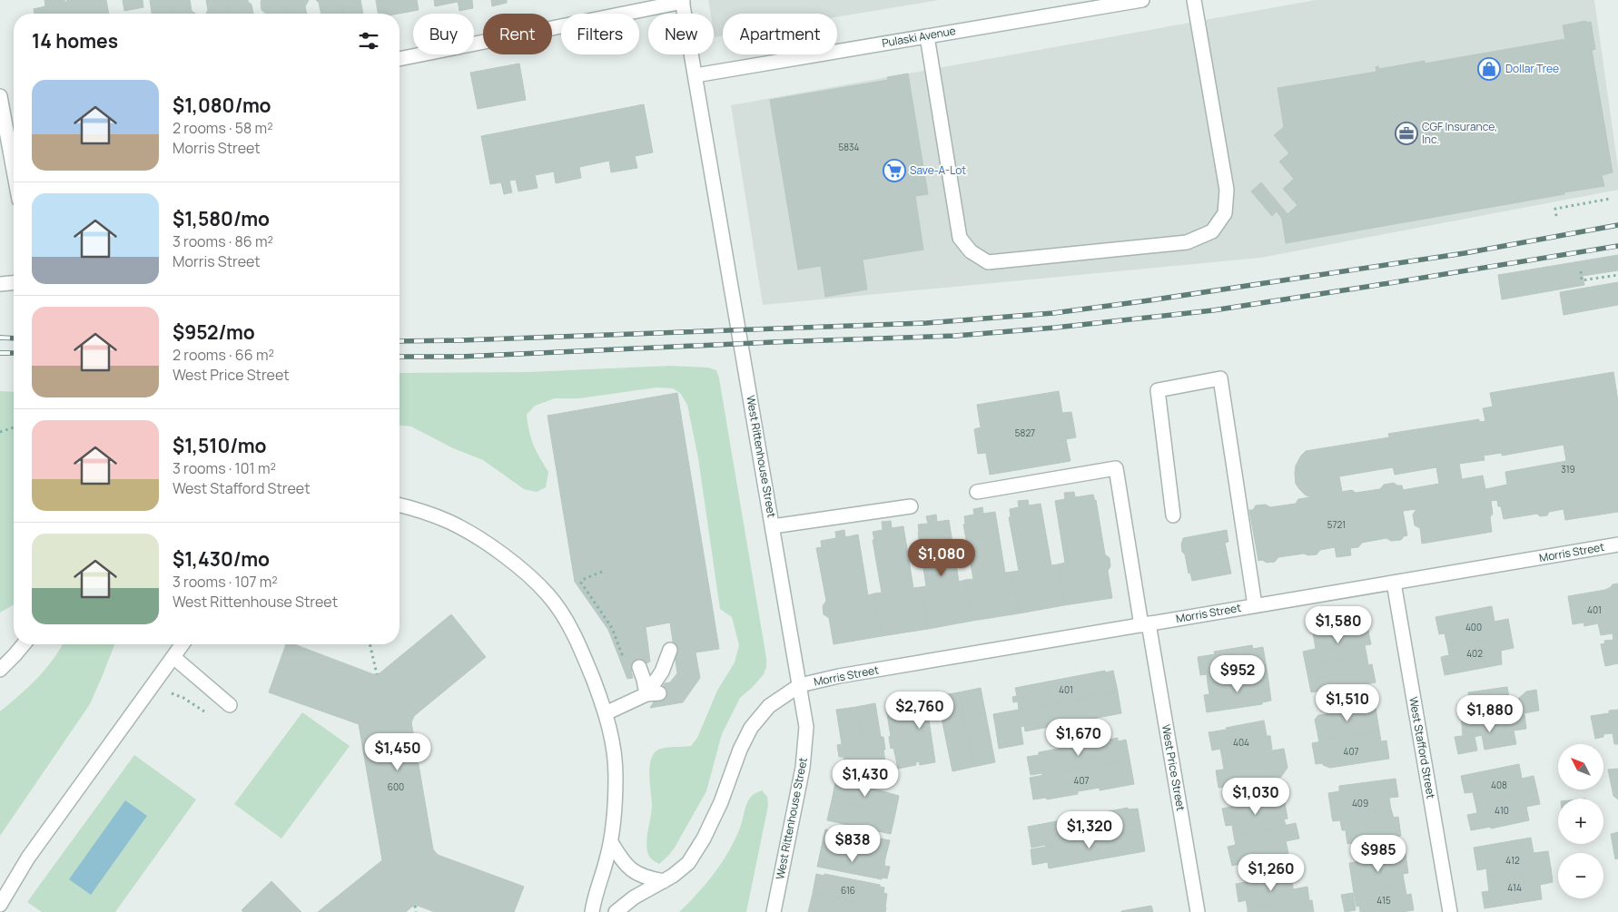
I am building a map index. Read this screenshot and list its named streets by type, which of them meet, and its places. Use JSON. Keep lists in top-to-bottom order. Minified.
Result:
{"streets":{"street":["Pulaski Avenue","West Rittenhouse Street","Morris Street","West Stafford Street","West Price Street"]},"crossings":[["Pulaski Avenue","West Rittenhouse Street"],["West Rittenhouse Street","Morris Street"],["Morris Street","West Stafford Street"],["Morris Street","West Price Street"]],"places":{"shop":["Dollar Tree"],"office":["CGF Insurance, Inc."],"supermarket":["Save-A-Lot"]},"house_numbers":["5834","5827","319","5721","401","400","402","401","404","407","407","408","600","409","410","412","414","616","415"],"north":"top left","page":{"chip":["Buy","Rent","Filters","New","Apartment"],"heading":"14 homes","list":[{"name":"$1,080/mo","note":"2 rooms · 58 m² · Morris Street"},{"name":"$1,580/mo","note":"3 rooms · 86 m² · Morris Street"},{"name":"$952/mo","note":"2 rooms · 66 m² · West Price Street"},{"name":"$1,510/mo","note":"3 rooms · 101 m² · West Stafford Street"},{"name":"$1,430/mo","note":"3 rooms · 107 m² · West Rittenhouse Street"}],"price":["$1,080","$1,580","$952","$1,510","$2,760","$1,880","$1,670","$1,450","$1,430","$1,030","$1,320","$838","$985","$1,260"],"map_buttons":["+","−"]}}
